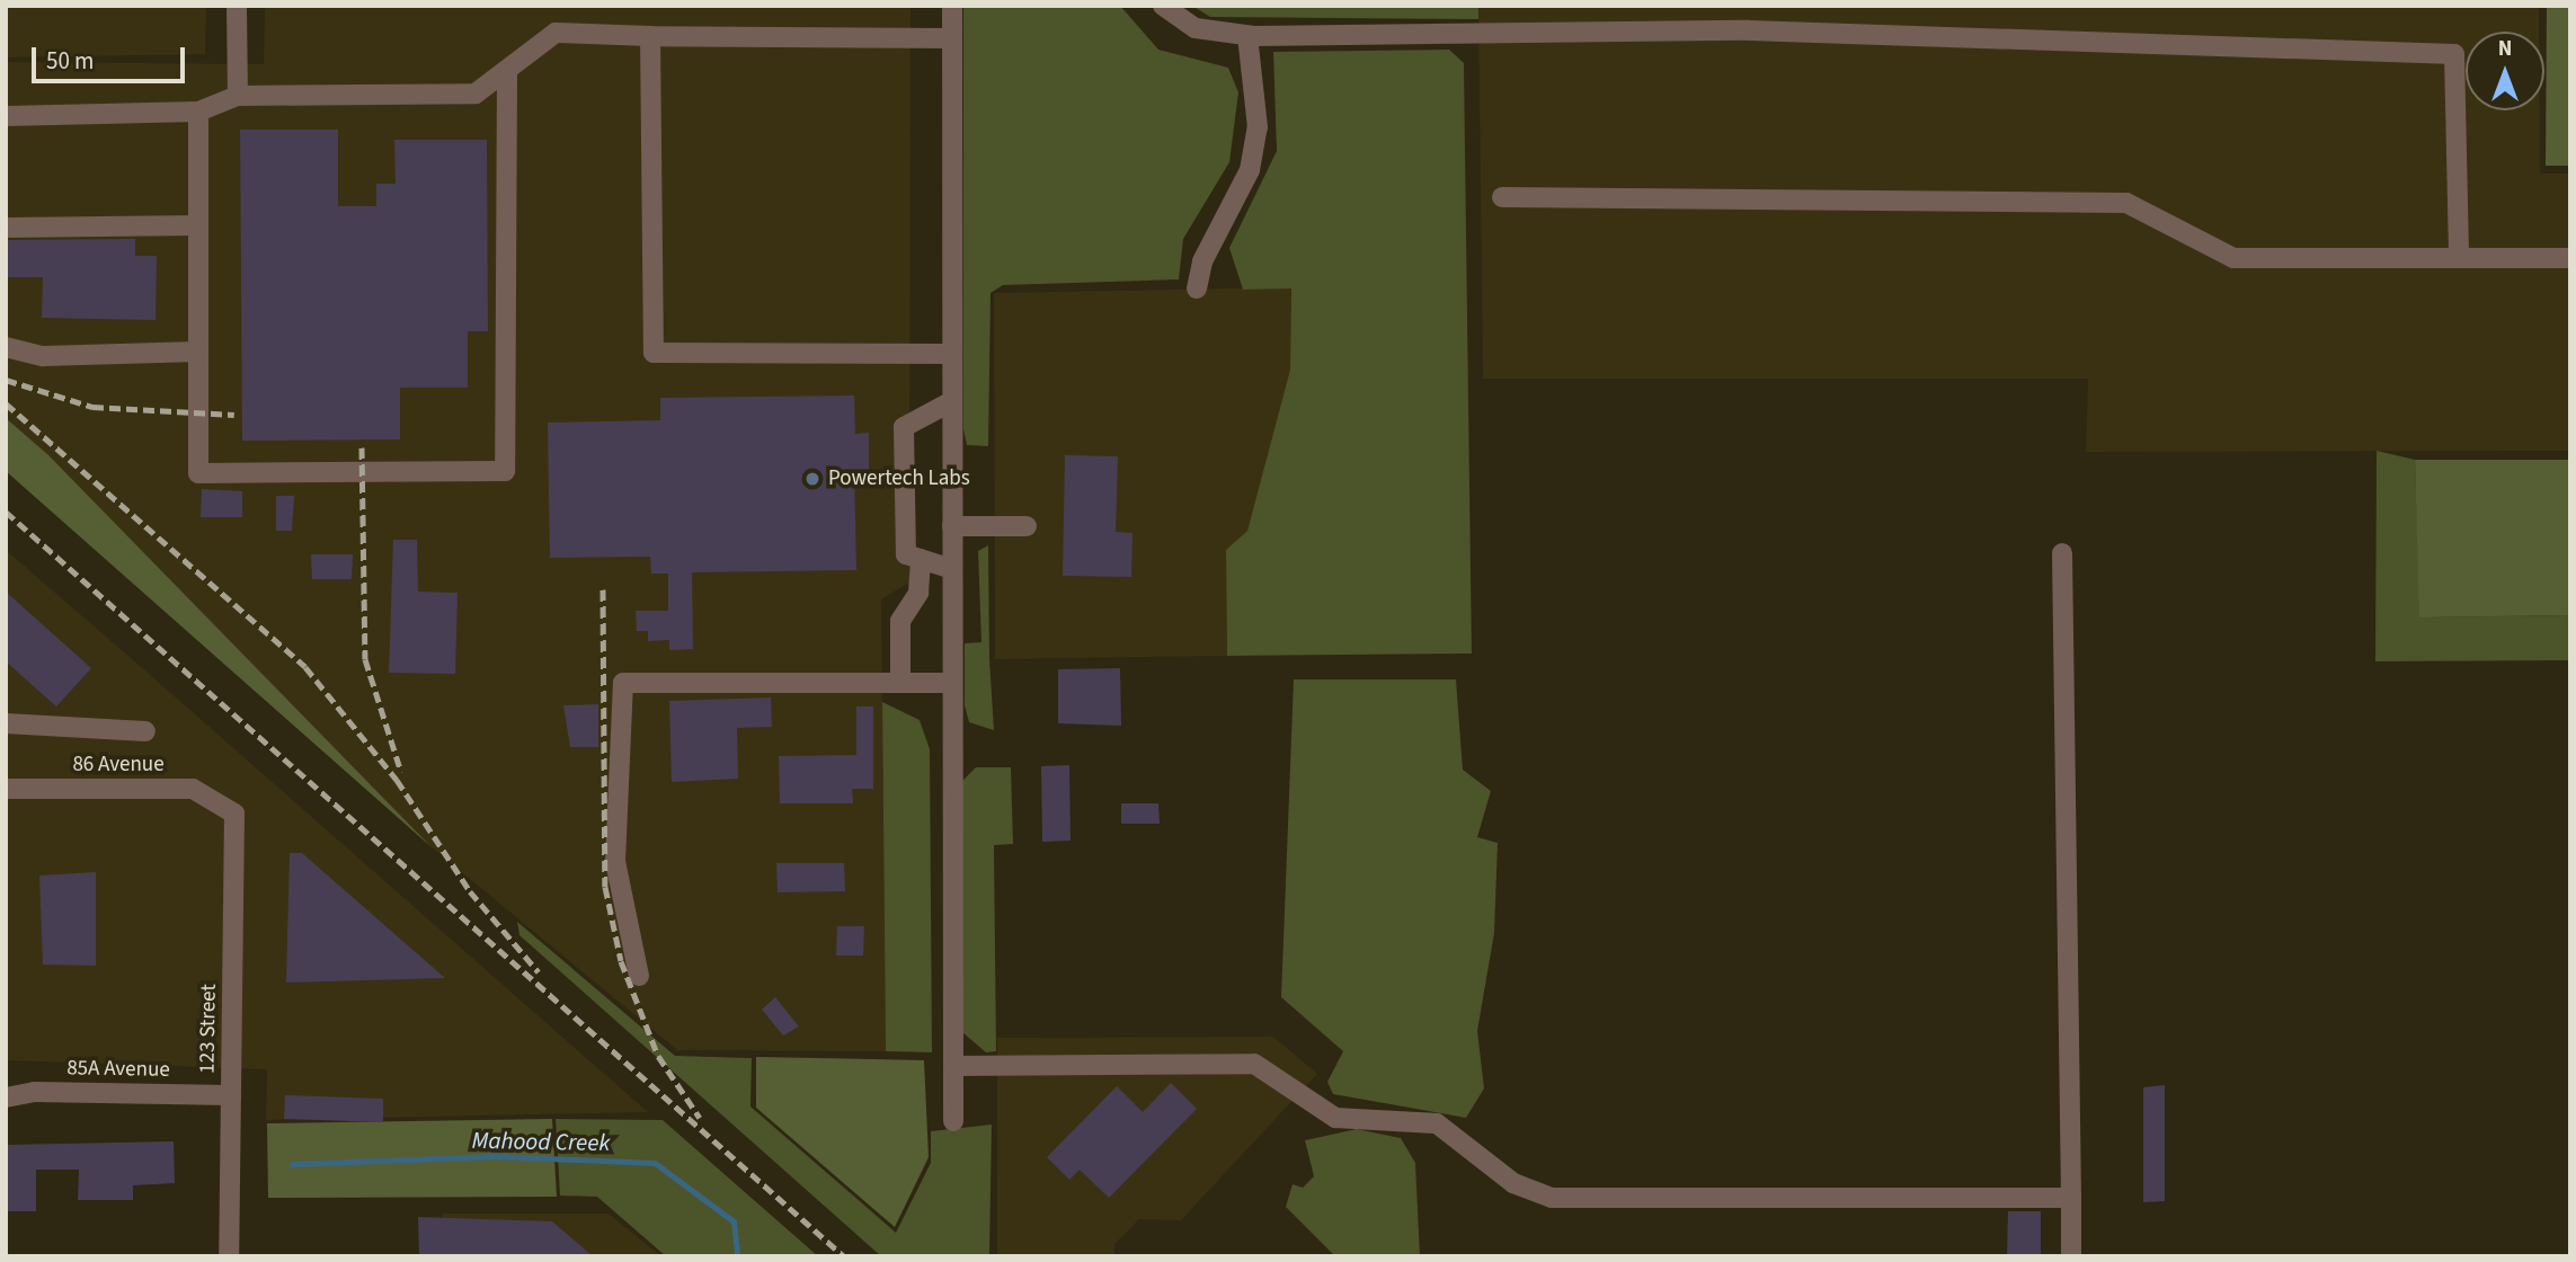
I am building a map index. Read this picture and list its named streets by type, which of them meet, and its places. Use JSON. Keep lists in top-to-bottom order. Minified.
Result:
{"streets":{"street":["86 Avenue","123 Street","85A Avenue"]},"crossings":[["86 Avenue","123 Street"],["123 Street","85A Avenue"]],"water":["Mahood Creek"],"places":["Powertech Labs"],"scale_bar":"50 m","north":"top"}
